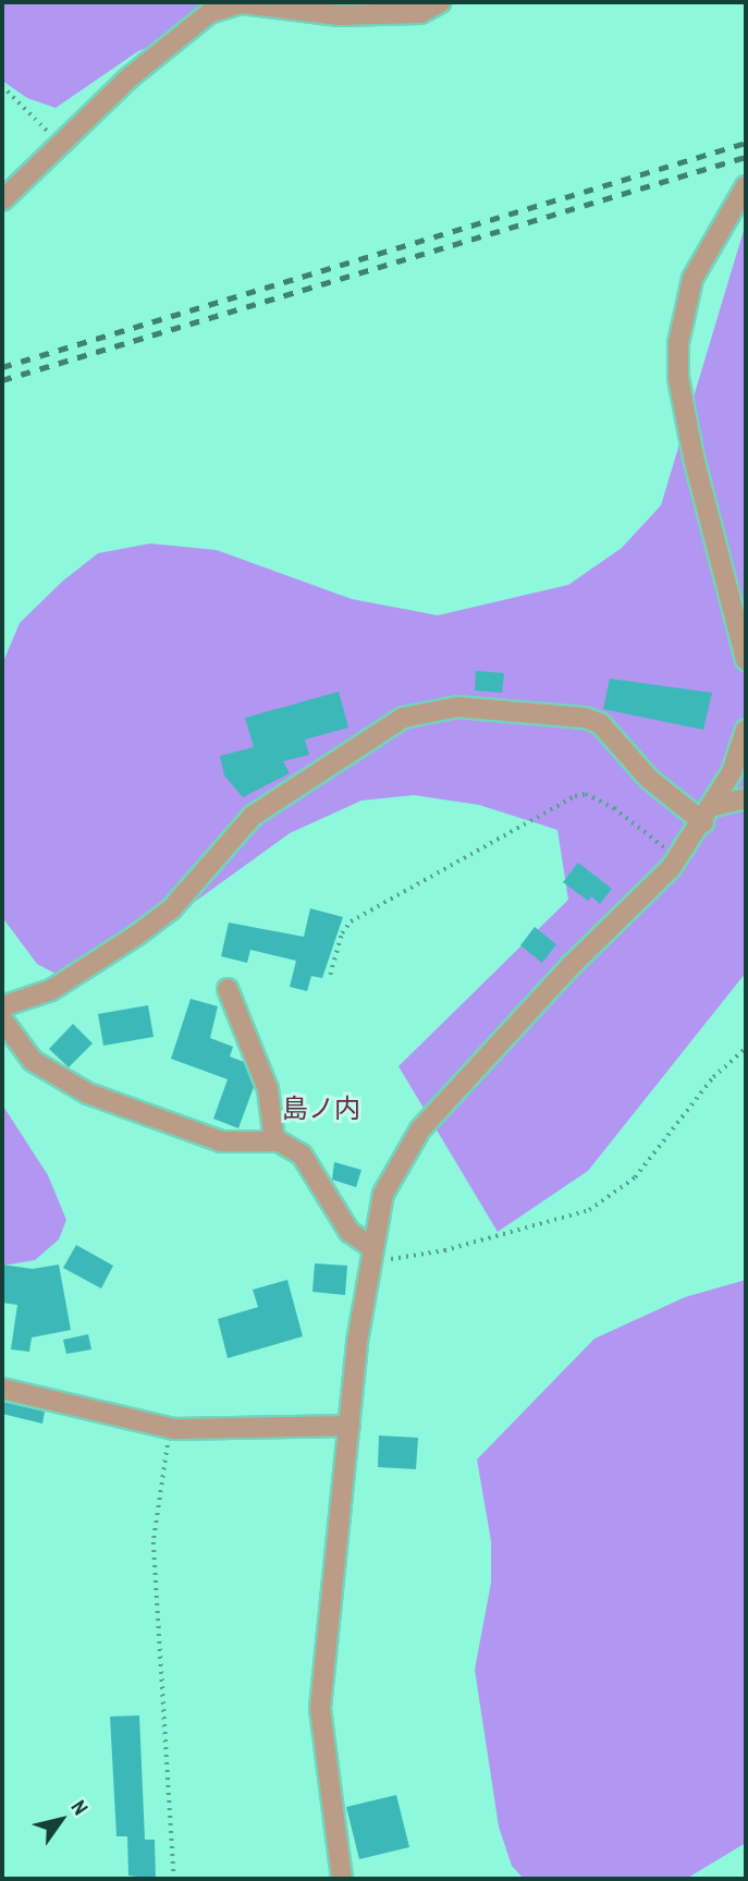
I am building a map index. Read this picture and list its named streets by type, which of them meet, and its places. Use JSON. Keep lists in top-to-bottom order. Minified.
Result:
{"districts":["島ノ内"],"north":"top right"}
